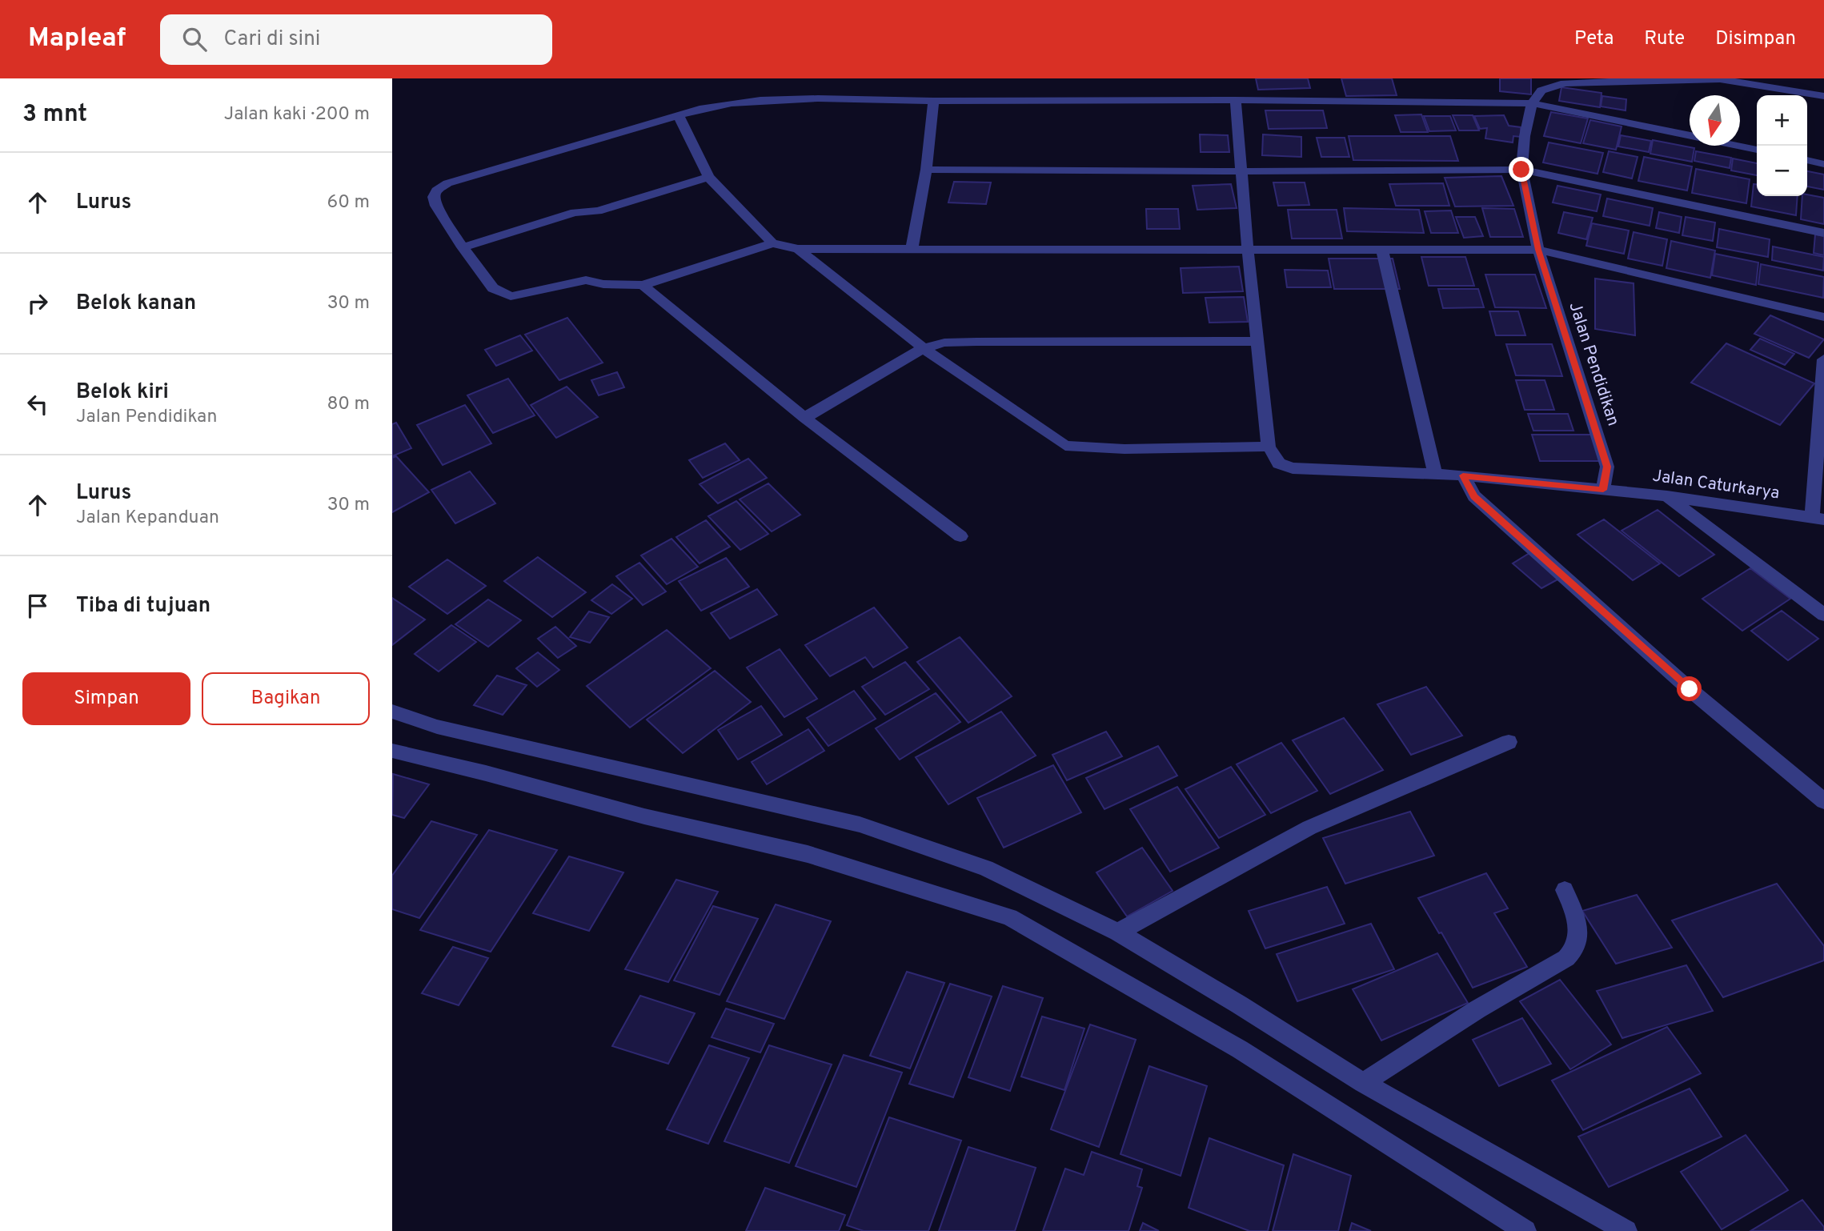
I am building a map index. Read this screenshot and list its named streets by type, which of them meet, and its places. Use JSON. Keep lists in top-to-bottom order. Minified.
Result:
{"streets":{"street":["Jalan Pendidikan","Jalan Caturkarya"]},"crossings":[["Jalan Pendidikan","Jalan Caturkarya"]],"north":"bottom","page":{"header":"Mapleaf","search":"Cari di sini","nav":["Peta","Rute","Disimpan"],"heading":["3 mnt","Jalan kaki · 200 m"],"map_buttons":["+","−"],"list":[["Lurus","60 m"],["Belok kanan","30 m"],["Belok kiri","Jalan Pendidikan","80 m"],["Lurus","Jalan Kepanduan","30 m"],"Tiba di tujuan"],"buttons":["Simpan","Bagikan"]}}
